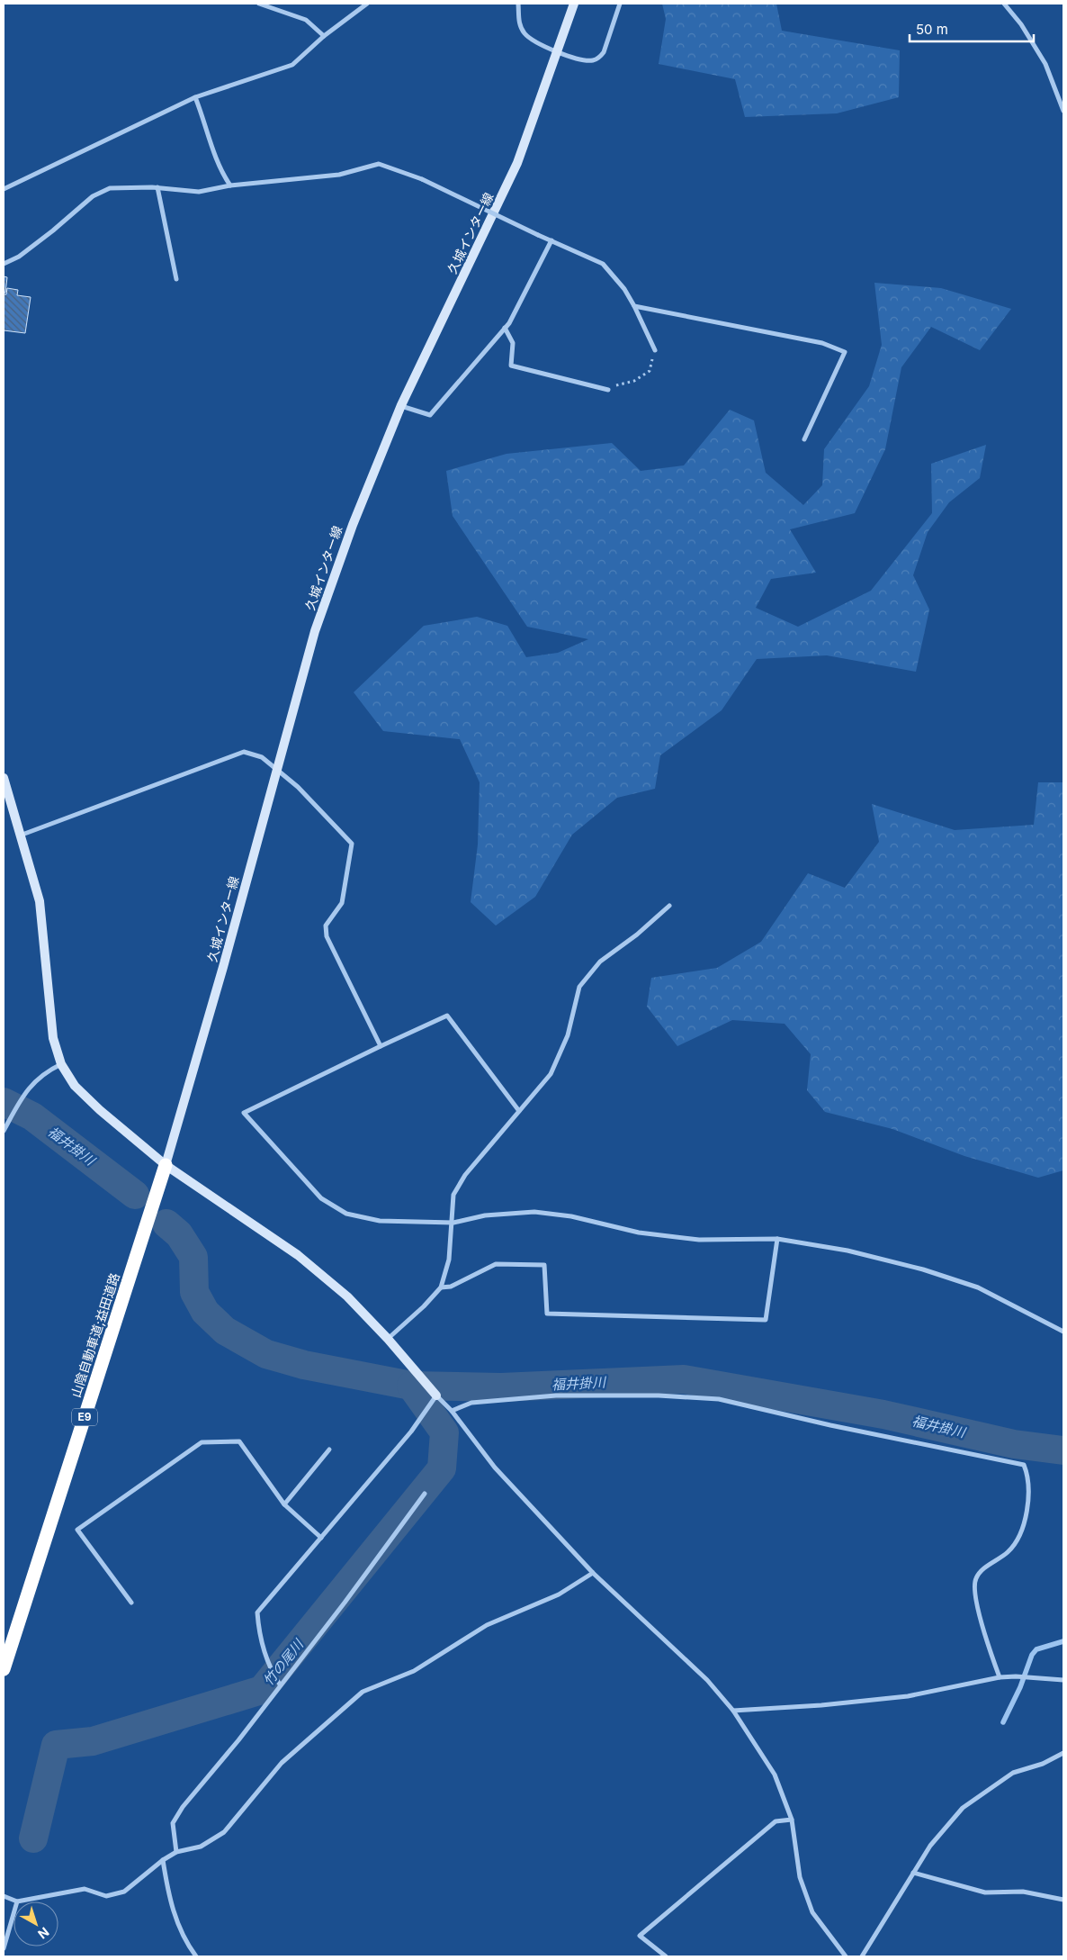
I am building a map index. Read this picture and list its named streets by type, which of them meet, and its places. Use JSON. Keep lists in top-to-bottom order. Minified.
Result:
{"streets":{"highway":["山陰自動車道;益田道路","E9"],"main road":["久城インター線"]},"crossings":[["久城インター線","山陰自動車道;益田道路"]],"water":["福井掛川","竹の尾川"],"scale_bar":"50 m","north":"bottom right"}
